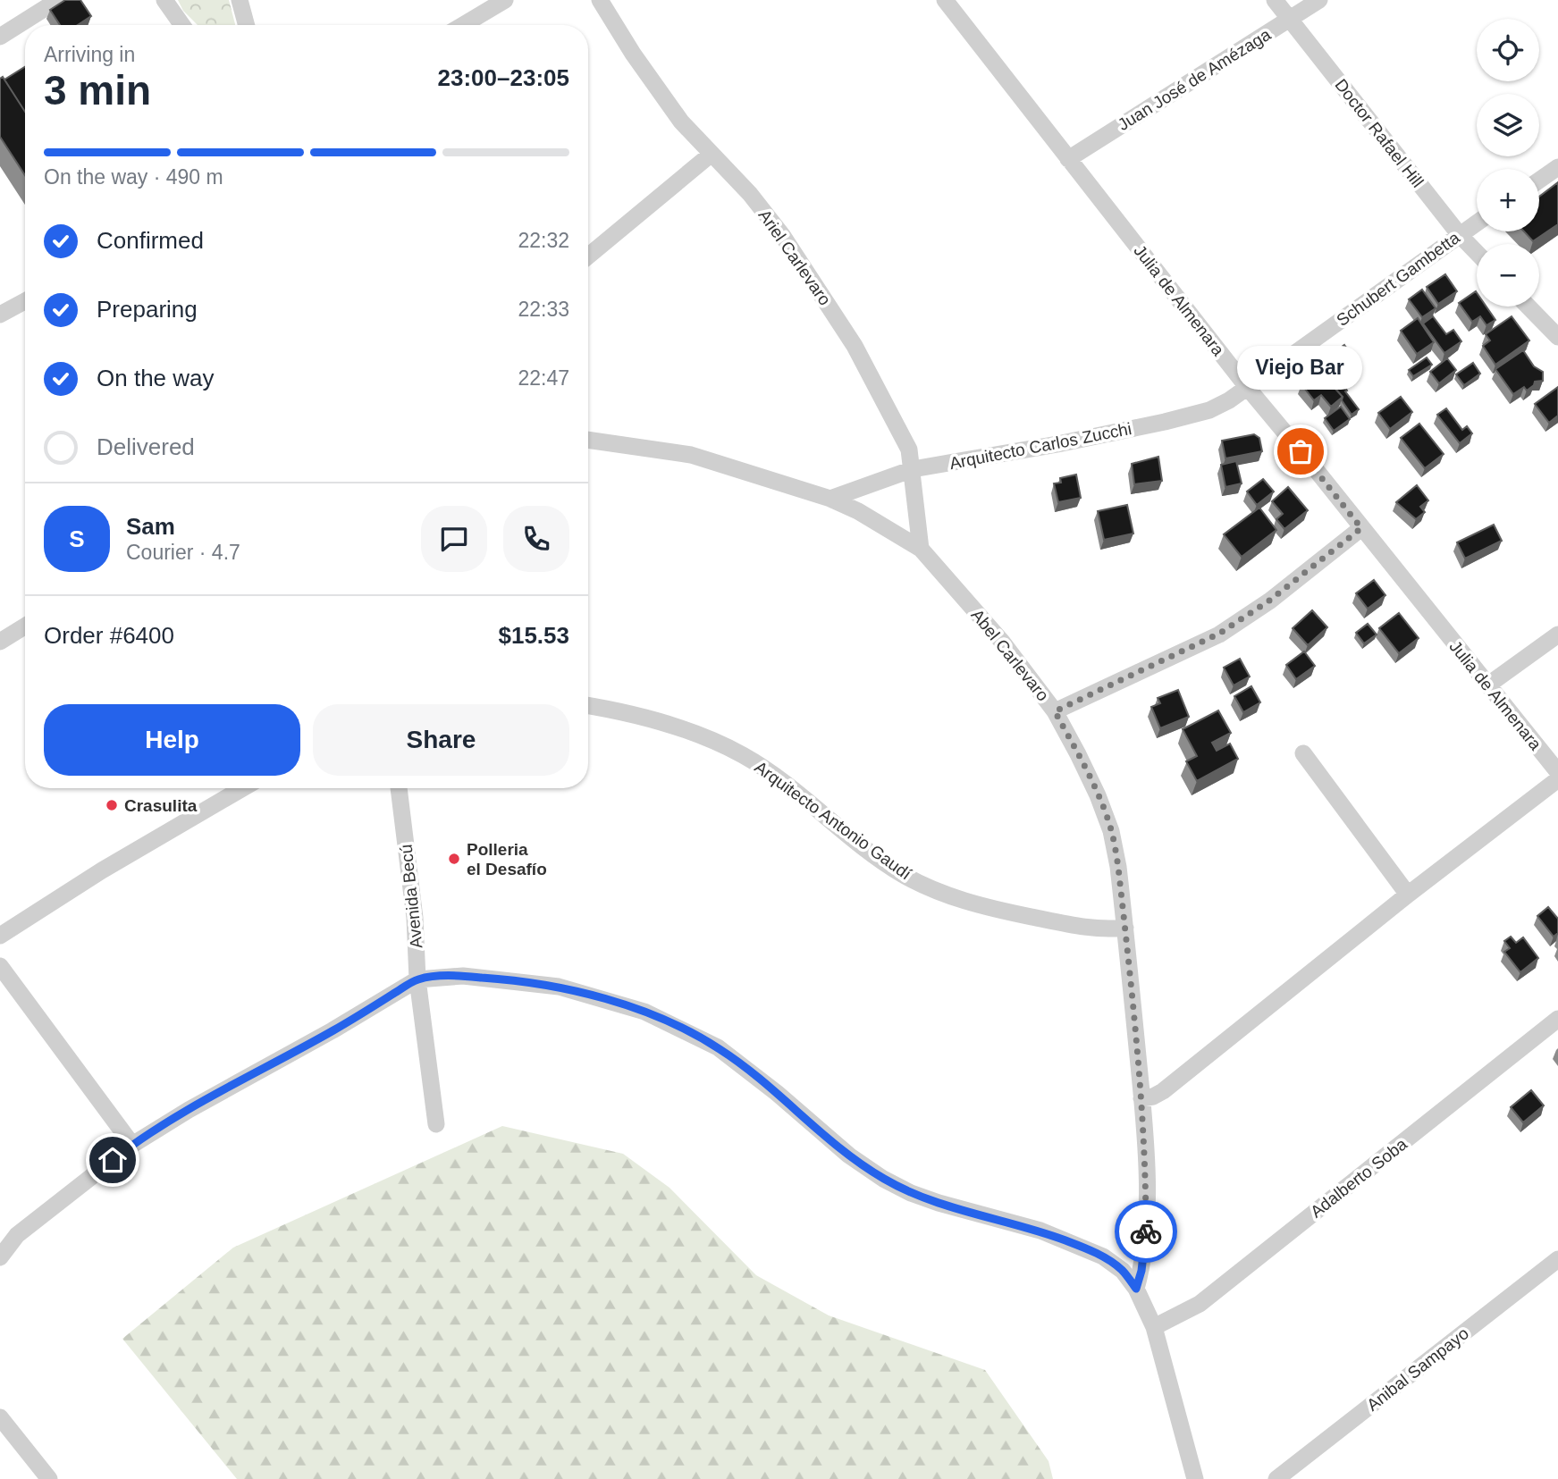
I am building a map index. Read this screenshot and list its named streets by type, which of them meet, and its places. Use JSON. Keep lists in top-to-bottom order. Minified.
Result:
{"streets":{"street":["Juan José de Amézaga","Doctor Rafael Hill","Ariel Carlevaro","Schubert Gambetta","Julia de Almenara","Arquitecto Carlos Zucchi","Abel Carlevaro","Arquitecto Antonio Gaudí","Avenida Becú","Adalberto Soba","Anibal Sampayo"]},"crossings":[["Juan José de Amézaga","Doctor Rafael Hill"],["Juan José de Amézaga","Julia de Almenara"],["Doctor Rafael Hill","Schubert Gambetta"],["Ariel Carlevaro","Arquitecto Carlos Zucchi"],["Ariel Carlevaro","Abel Carlevaro"],["Schubert Gambetta","Julia de Almenara"],["Schubert Gambetta","Arquitecto Carlos Zucchi"],["Julia de Almenara","Arquitecto Carlos Zucchi"],["Abel Carlevaro","Arquitecto Antonio Gaudí"]],"places":["Viejo Bar","Crasulita","Polleria el Desafío"],"page":{"map_buttons":["+","−"],"heading":["3 min","Arriving in","23:00–23:05"],"panel":["Sam","Courier · 4.7","Order #6400","$15.53"],"bar":"On the way · 490 m","list":[["Confirmed","22:32"],["Preparing","22:33"],["On the way","22:47"],"Delivered"],"bubble":"Viejo Bar","round":"S","buttons":["Help","Share"]}}
